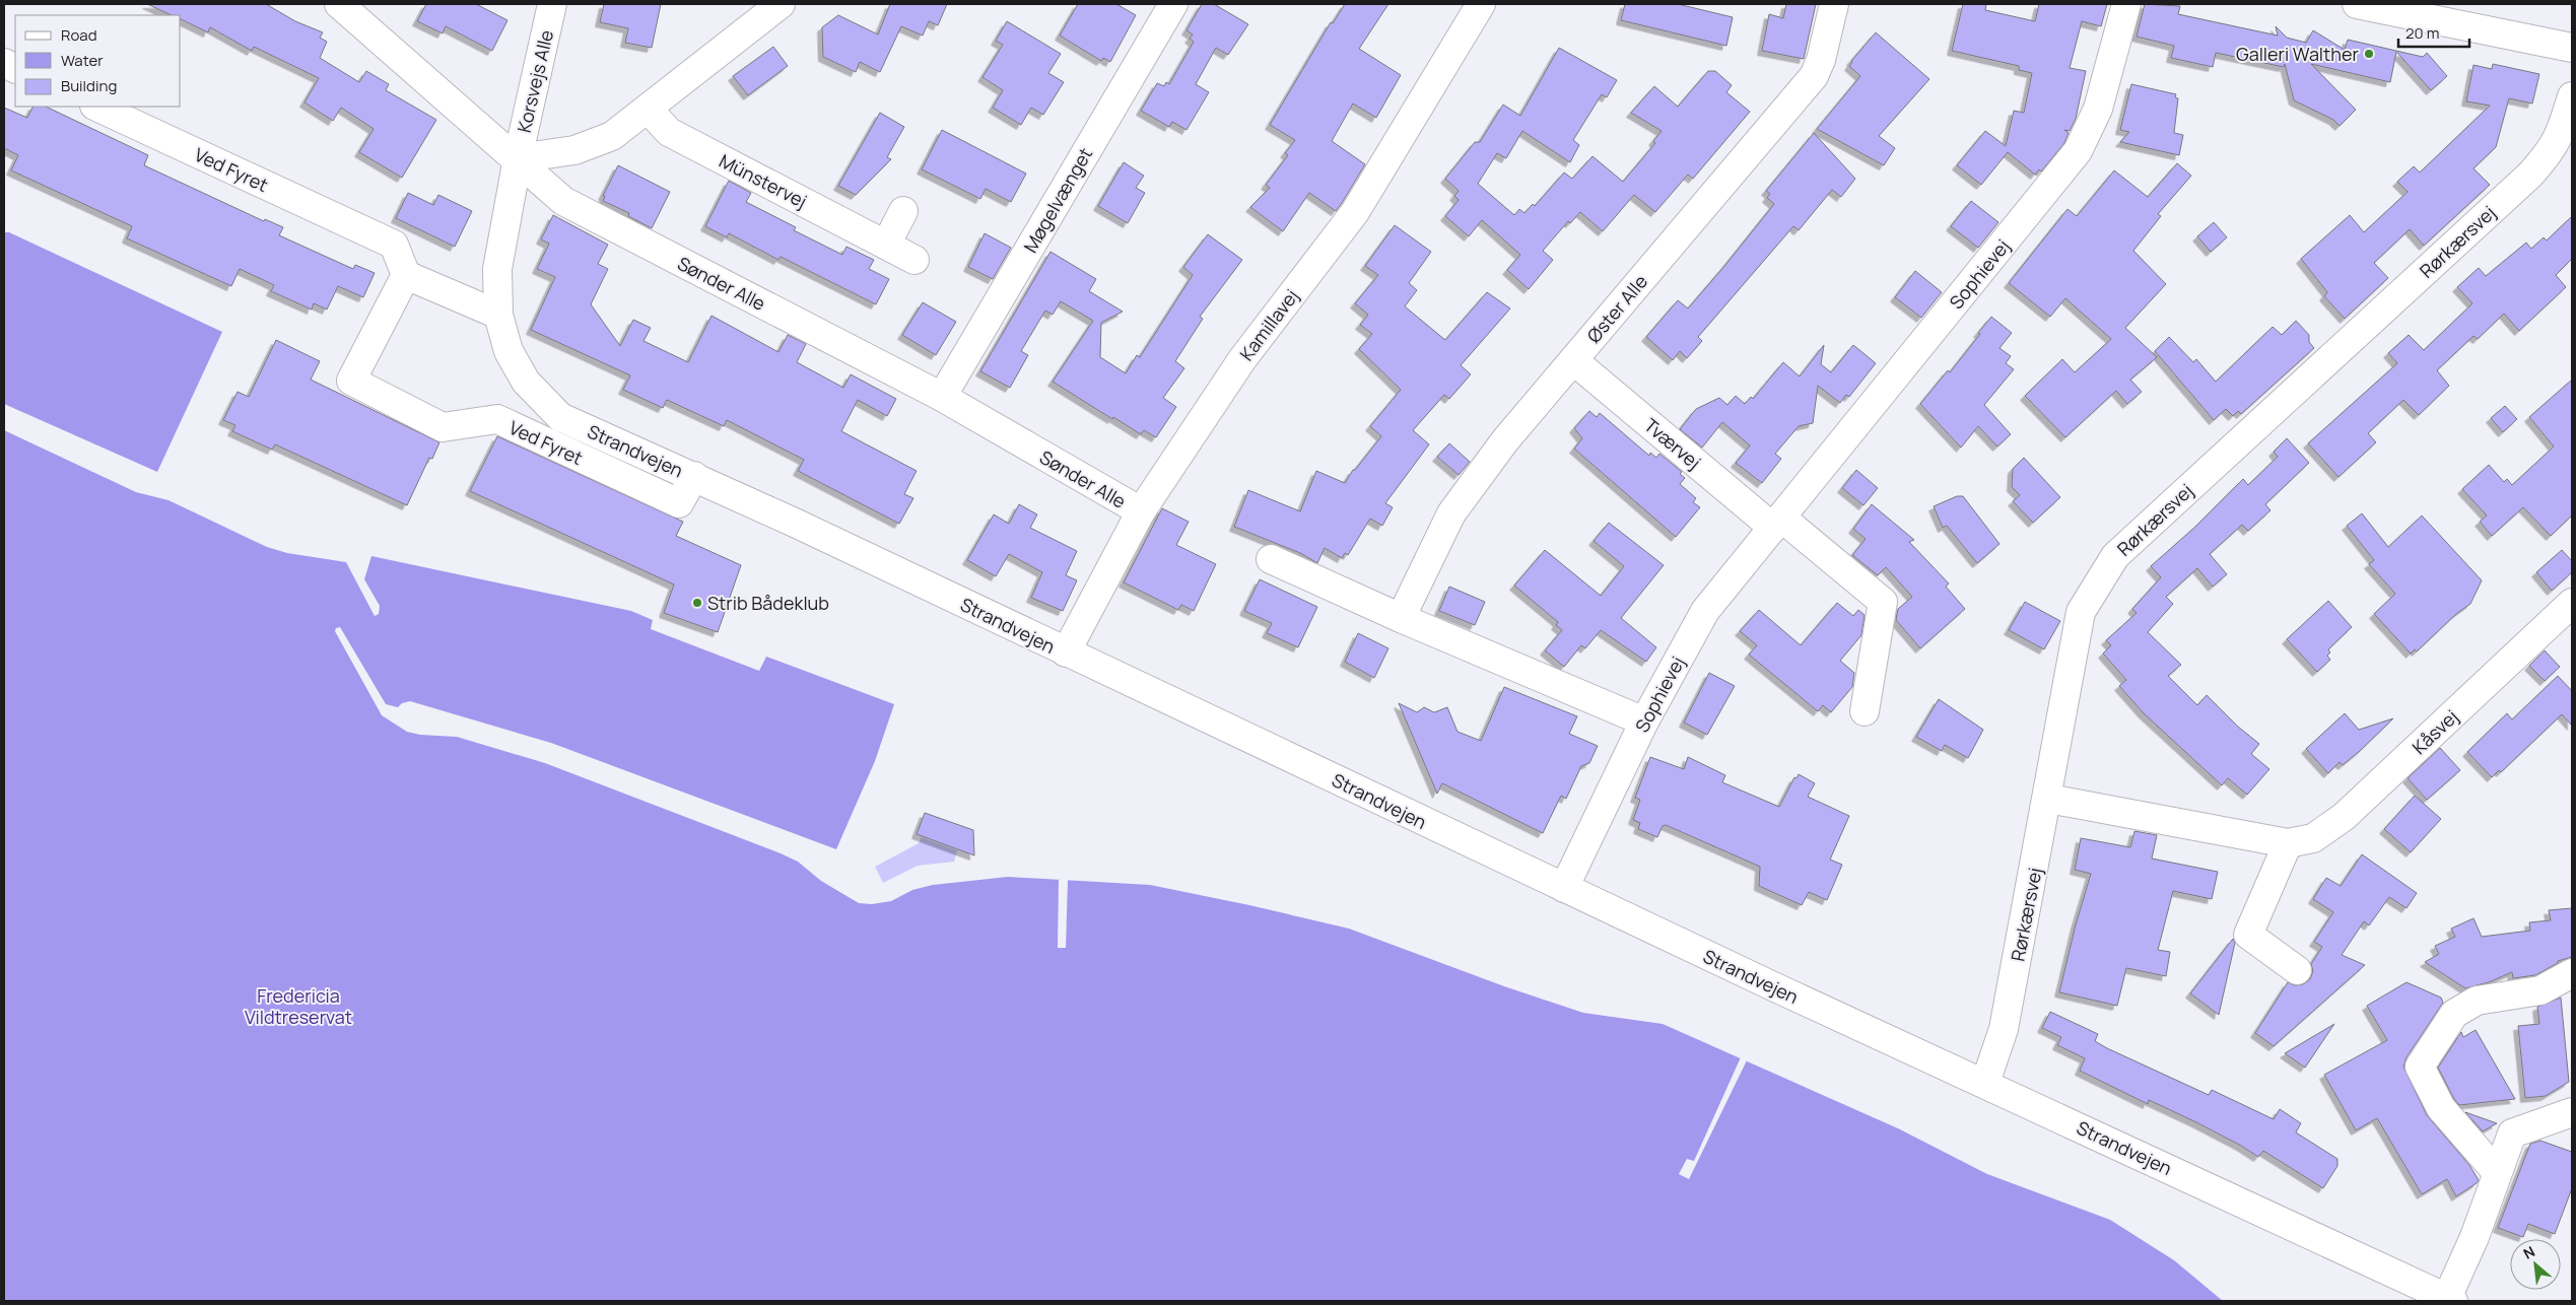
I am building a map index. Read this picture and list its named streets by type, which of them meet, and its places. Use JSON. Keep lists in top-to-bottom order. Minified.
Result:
{"streets":{"street":["Korsvejs Alle","Ved Fyret","Münstervej","Møgelvænget","Rørkærsvej","Sophievej","Sønder Alle","Øster Alle","Kamillavej","Tværvej","Strandvejen","Kåsvej"]},"crossings":[["Korsvejs Alle","Sønder Alle"],["Korsvejs Alle","Strandvejen"],["Ved Fyret","Strandvejen"],["Møgelvænget","Sønder Alle"],["Rørkærsvej","Strandvejen"],["Rørkærsvej","Kåsvej"],["Sophievej","Tværvej"],["Sophievej","Strandvejen"],["Sønder Alle","Kamillavej"],["Sønder Alle","Strandvejen"],["Øster Alle","Tværvej"],["Kamillavej","Strandvejen"]],"parks":["Fredericia Vildtreservat"],"places":["Galleri Walther","Strib Bådeklub"],"legend":["Road","Water","Building"],"scale_bar":"20 m","north":"top left"}
